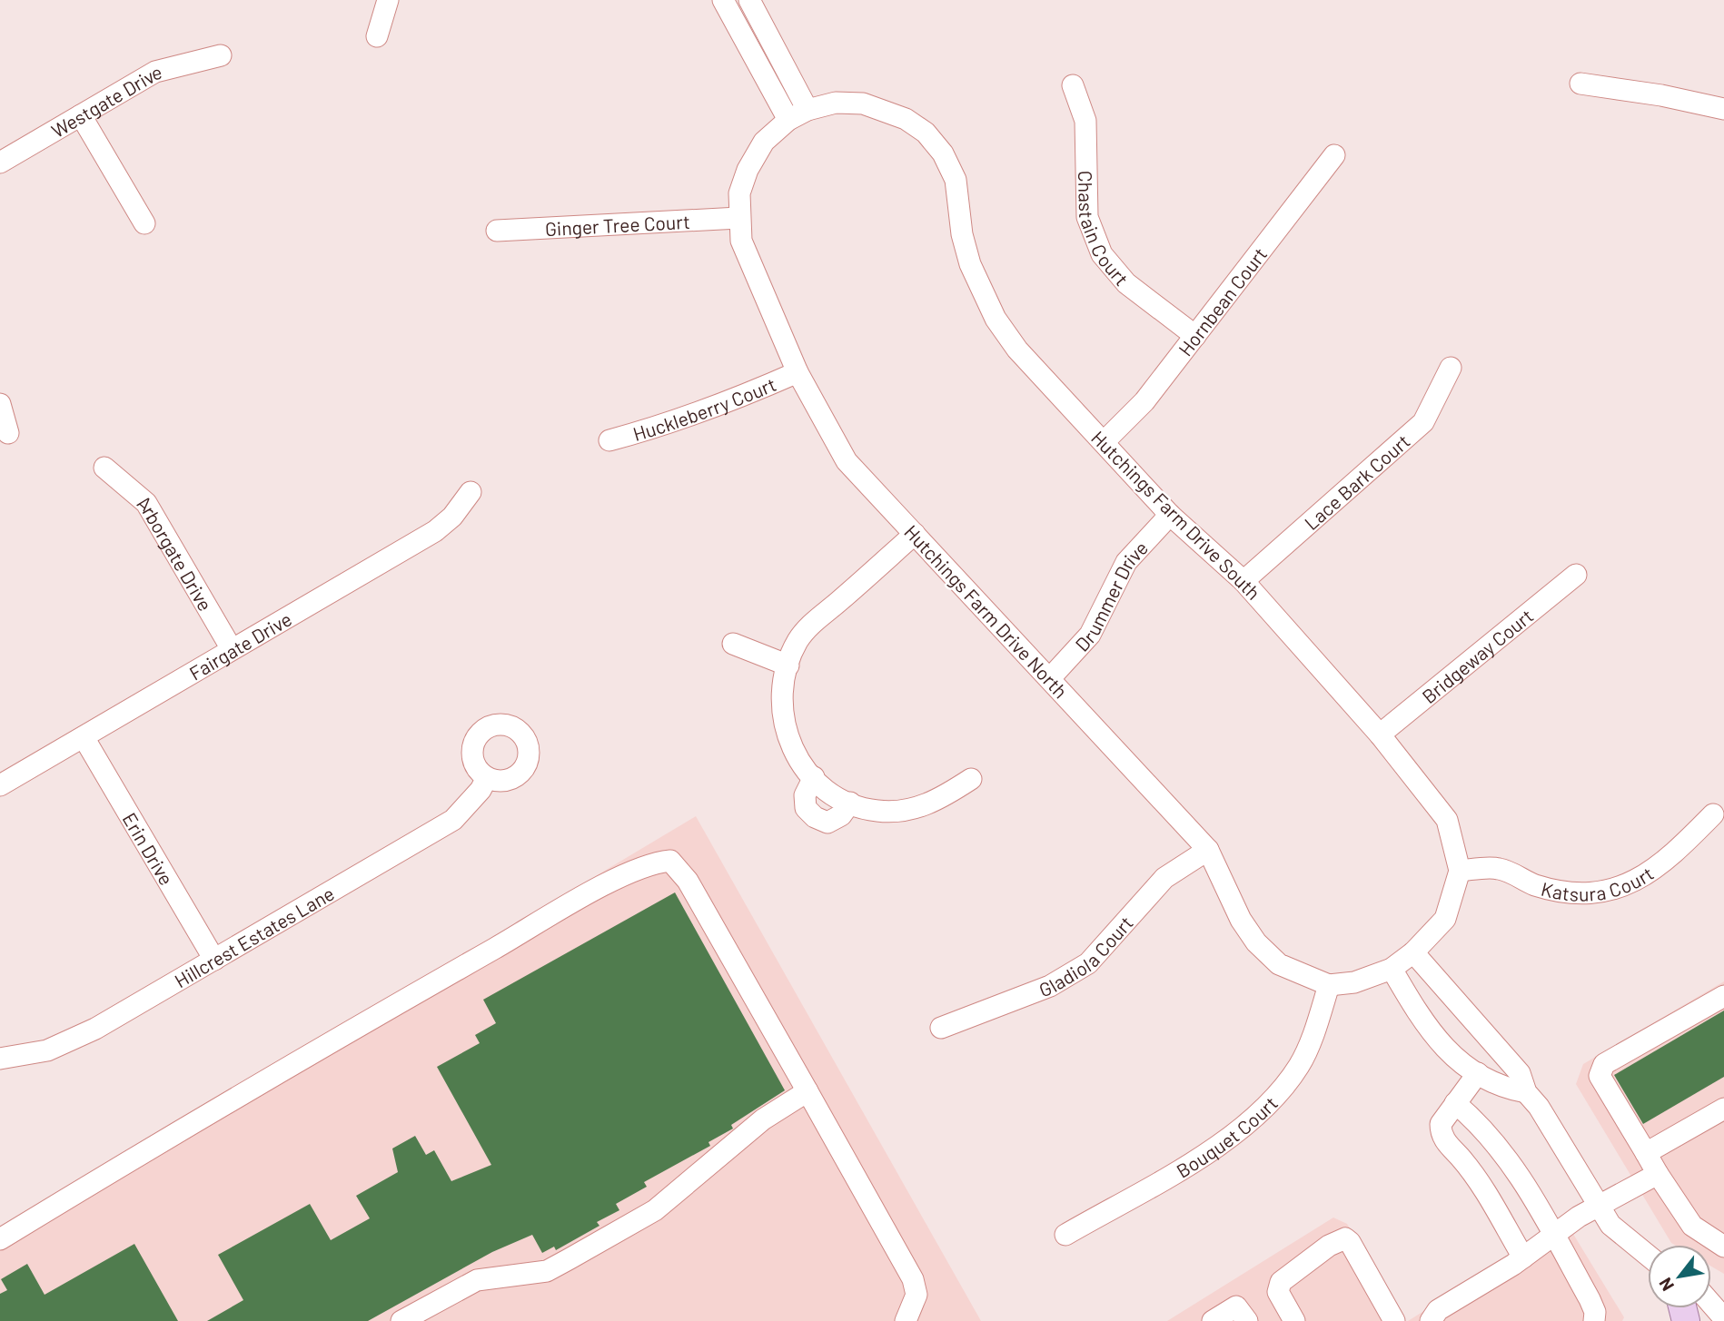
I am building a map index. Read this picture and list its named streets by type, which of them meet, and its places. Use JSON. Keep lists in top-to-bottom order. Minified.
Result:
{"streets":{"street":["Westgate Drive","Ginger Tree Court","Chastain Court","Hornbean Court","Huckleberry Court","Lace Bark Court","Hutchings Farm Drive South","Arborgate Drive","Drummer Drive","Hutchings Farm Drive North","Fairgate Drive","Bridgeway Court","Erin Drive","Katsura Court","Hillcrest Estates Lane","Gladiola Court","Bouquet Court"]},"crossings":[["Ginger Tree Court","Hutchings Farm Drive North"],["Chastain Court","Hornbean Court"],["Hornbean Court","Hutchings Farm Drive South"],["Huckleberry Court","Hutchings Farm Drive North"],["Lace Bark Court","Hutchings Farm Drive South"],["Hutchings Farm Drive South","Drummer Drive"],["Hutchings Farm Drive South","Hutchings Farm Drive North"],["Hutchings Farm Drive South","Bridgeway Court"],["Hutchings Farm Drive South","Katsura Court"],["Arborgate Drive","Fairgate Drive"],["Drummer Drive","Hutchings Farm Drive North"],["Hutchings Farm Drive North","Gladiola Court"],["Hutchings Farm Drive North","Bouquet Court"],["Fairgate Drive","Erin Drive"],["Erin Drive","Hillcrest Estates Lane"]],"north":"bottom left"}
